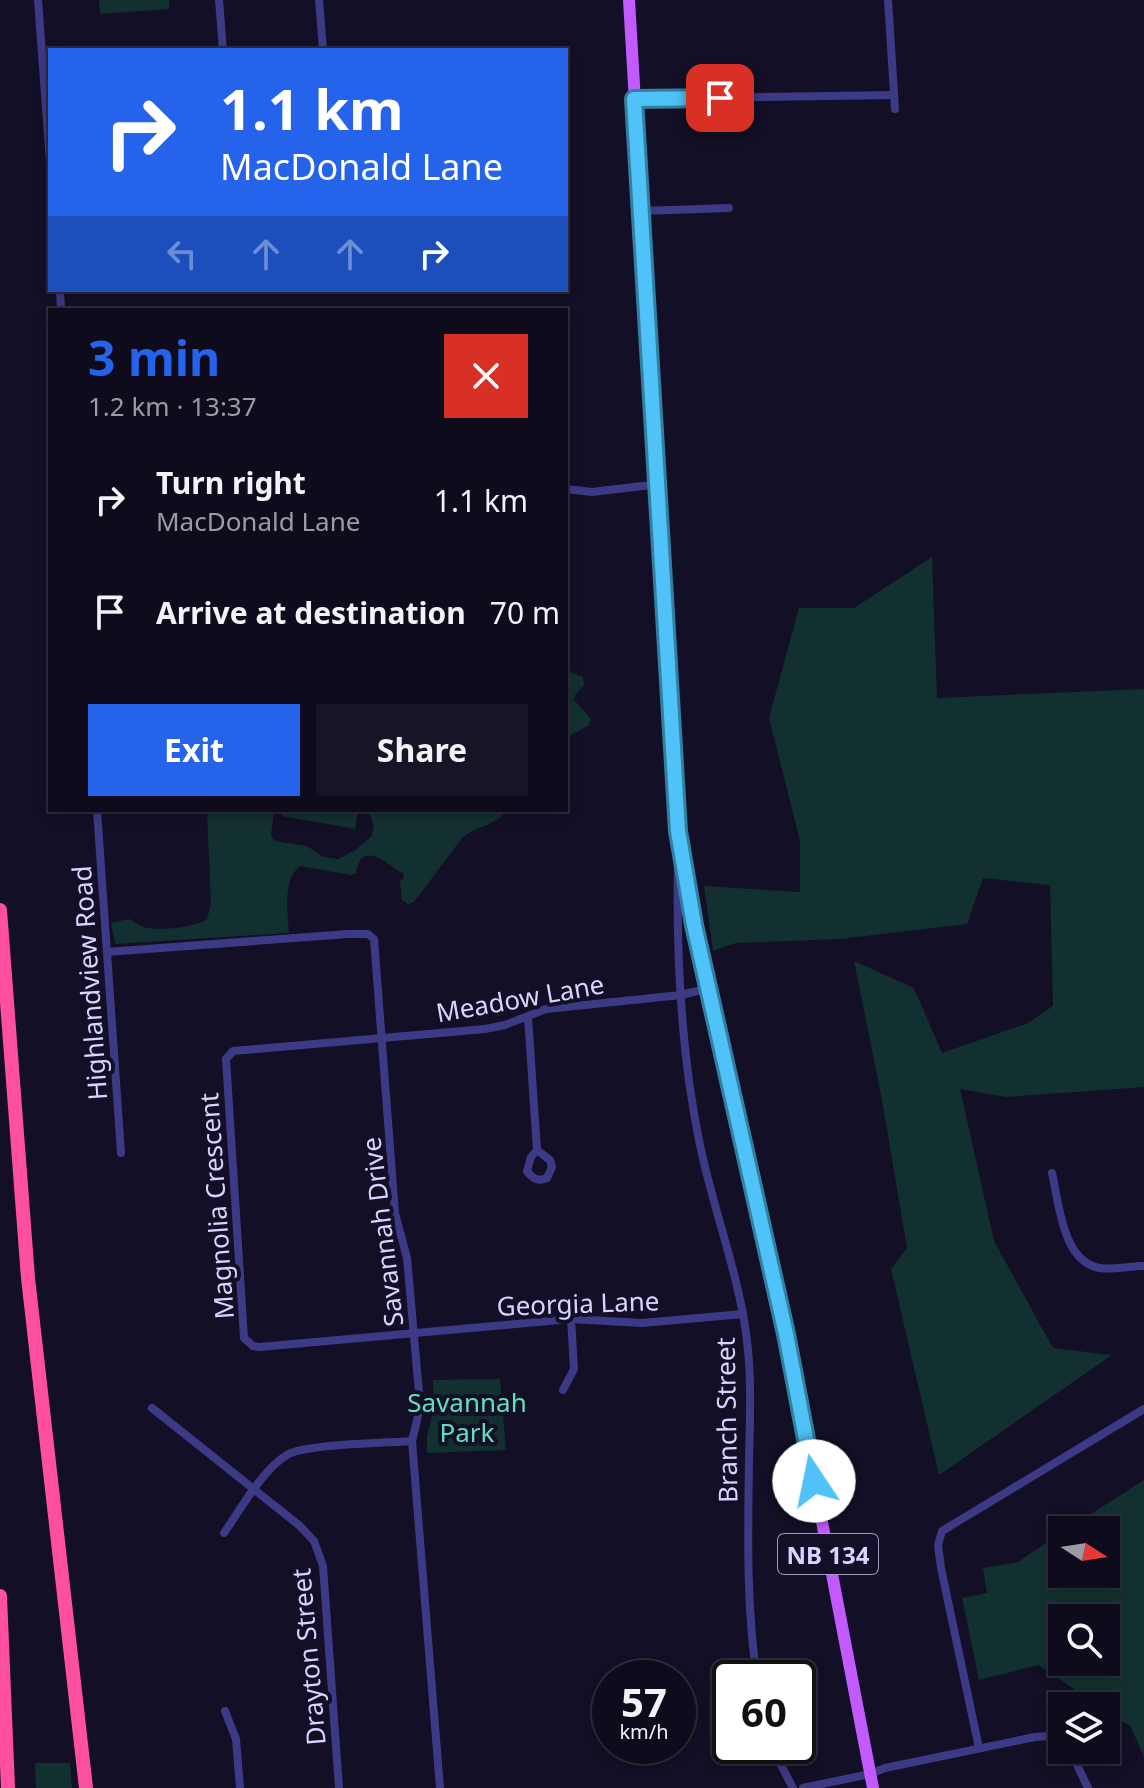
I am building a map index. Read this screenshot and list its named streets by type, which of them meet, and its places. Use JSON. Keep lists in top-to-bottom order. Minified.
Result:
{"streets":{"main road":["NB 134"],"street":["Highlandview Road","Meadow Lane","Magnolia Crescent","Savannah Drive","Georgia Lane","Branch Street","Drayton Street"]},"crossings":[["Highlandview Road","Savannah Drive"],["Meadow Lane","Magnolia Crescent"],["Meadow Lane","Savannah Drive"],["Meadow Lane","Branch Street"],["Meadow Lane","NB 134"],["Magnolia Crescent","Savannah Drive"],["Magnolia Crescent","Georgia Lane"],["Savannah Drive","Georgia Lane"],["Georgia Lane","Branch Street"],["Branch Street","NB 134"]],"parks":["Savannah Park"],"north":"right","page":{"turn":["1.1 km","MacDonald Lane"],"heading":["3 min","1.2 km · 13:37"],"list":[{"name":"Turn right","note":"MacDonald Lane","value":"1.1 km"},{"name":"Arrive at destination","value":"70 m"}],"buttons":["Exit","Share"],"speed":"57 km/h","limit":"60"}}
